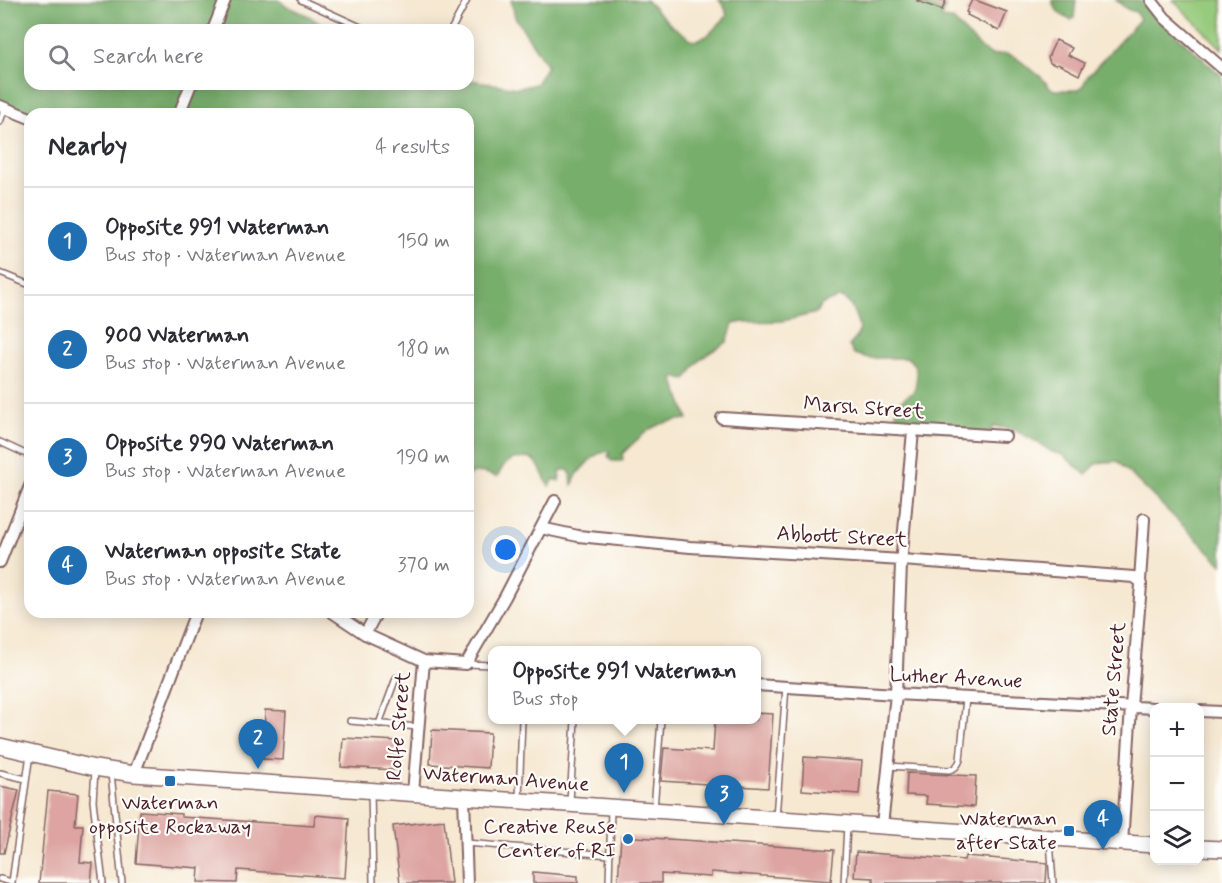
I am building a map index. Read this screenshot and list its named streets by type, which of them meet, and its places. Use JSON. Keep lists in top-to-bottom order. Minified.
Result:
{"streets":{"main road":["Waterman Avenue"],"street":["Marsh Street","Abbott Street","Luther Avenue","State Street","Rolfe Street"]},"crossings":[["Abbott Street","State Street"],["Luther Avenue","State Street"],["State Street","Waterman Avenue"],["Rolfe Street","Waterman Avenue"]],"places":{"transit":["Waterman opposite Rockaway","Waterman after State"],"other":["Creative Reuse Center of RI"]},"page":{"search":"Search here","heading":["Nearby","4 results"],"list":[{"mark":"1","name":"Opposite 991 Waterman","note":"Bus stop · Waterman Avenue","value":"150 m"},{"mark":"2","name":"900 Waterman","note":"Bus stop · Waterman Avenue","value":"180 m"},{"mark":"3","name":"Opposite 990 Waterman","note":"Bus stop · Waterman Avenue","value":"190 m"},{"mark":"4","name":"Waterman opposite State","note":"Bus stop · Waterman Avenue","value":"370 m"}],"popup":["Opposite 991 Waterman","Bus stop"],"map_buttons":["+","−"],"pins":["2","1","3","4"]}}
